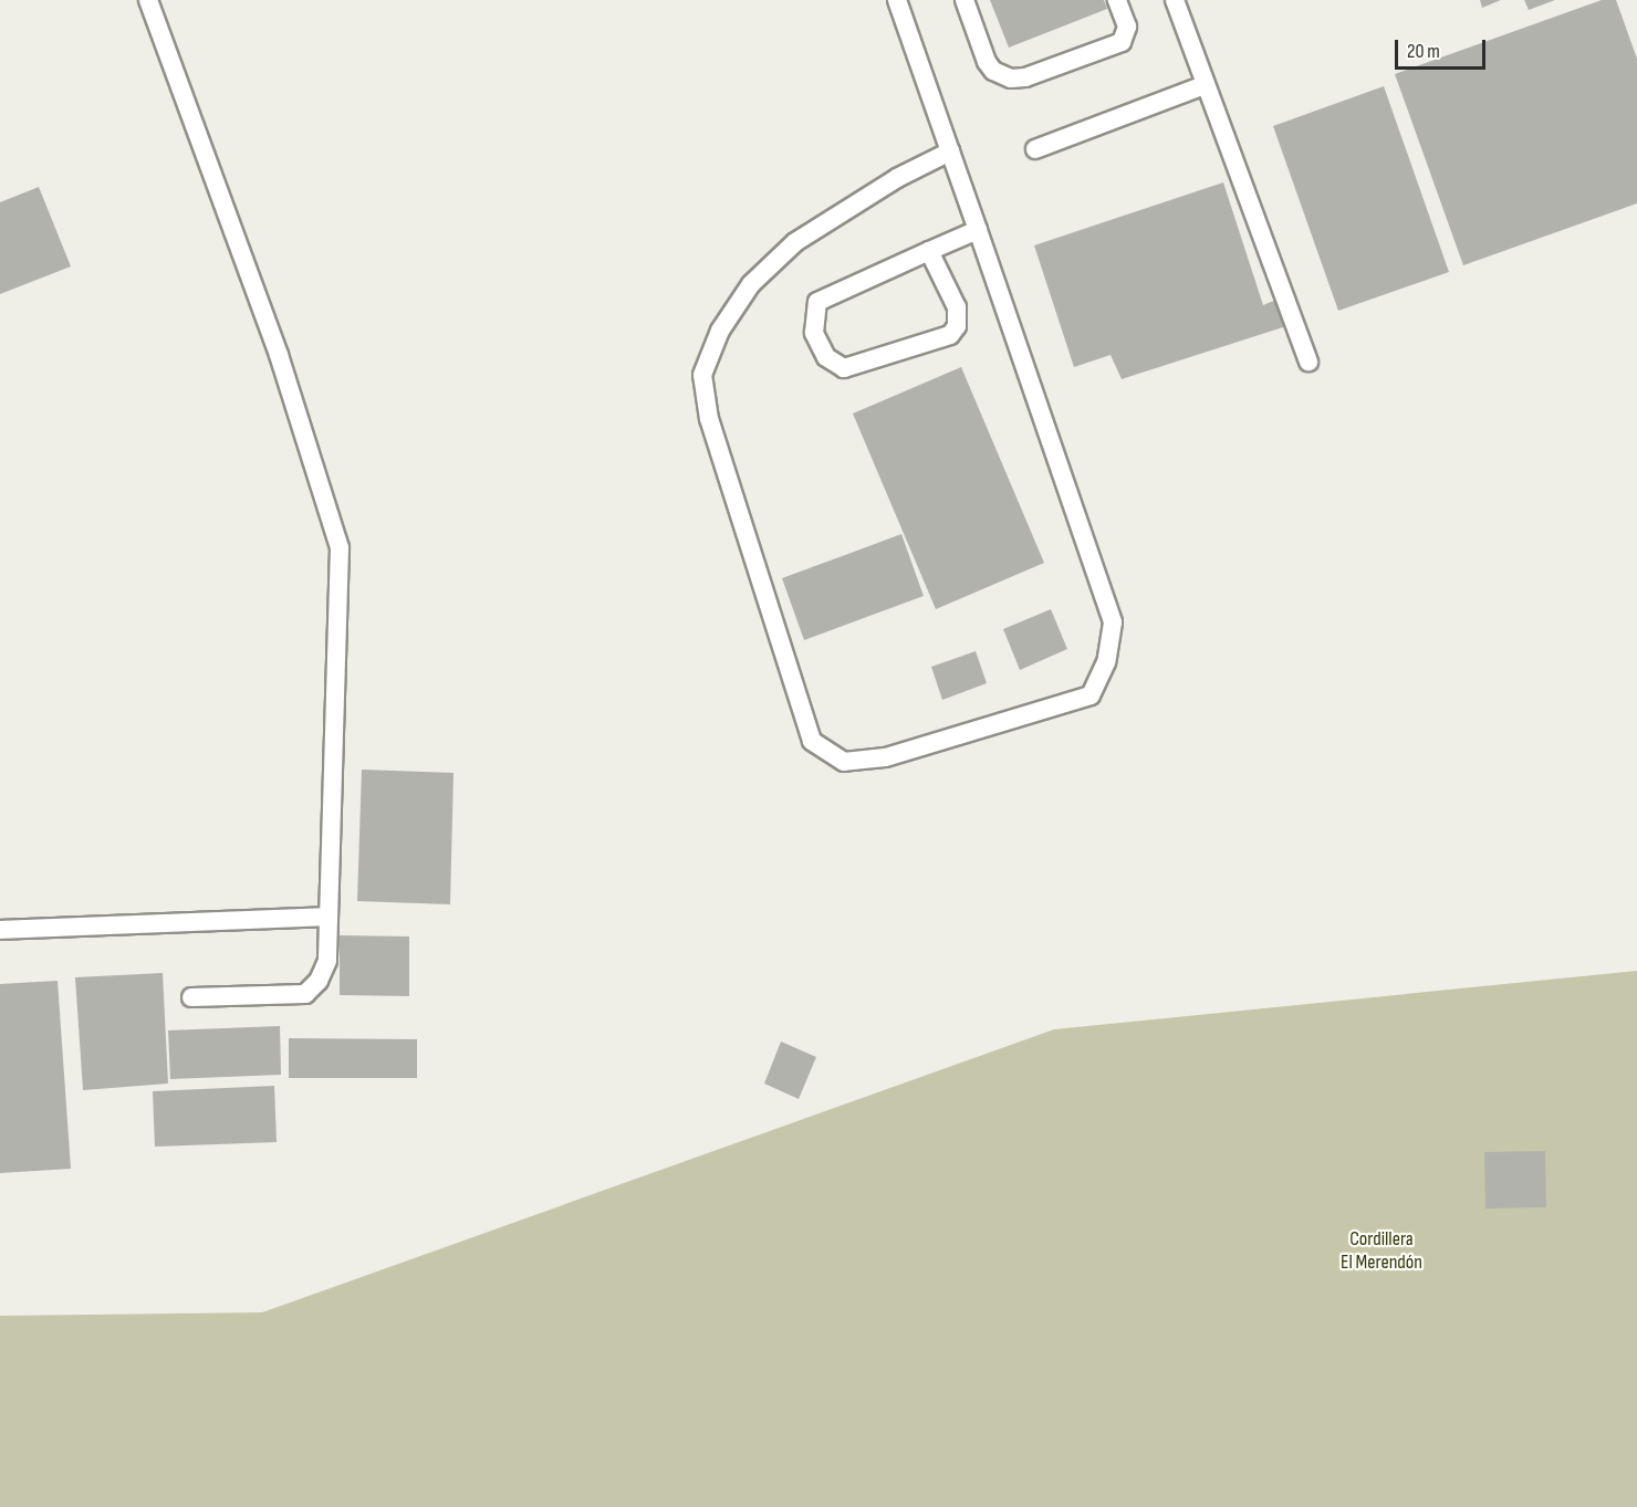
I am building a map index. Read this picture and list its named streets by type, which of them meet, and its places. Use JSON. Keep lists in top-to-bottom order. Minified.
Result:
{"parks":["Cordillera El Merendón"],"scale_bar":"20 m"}
